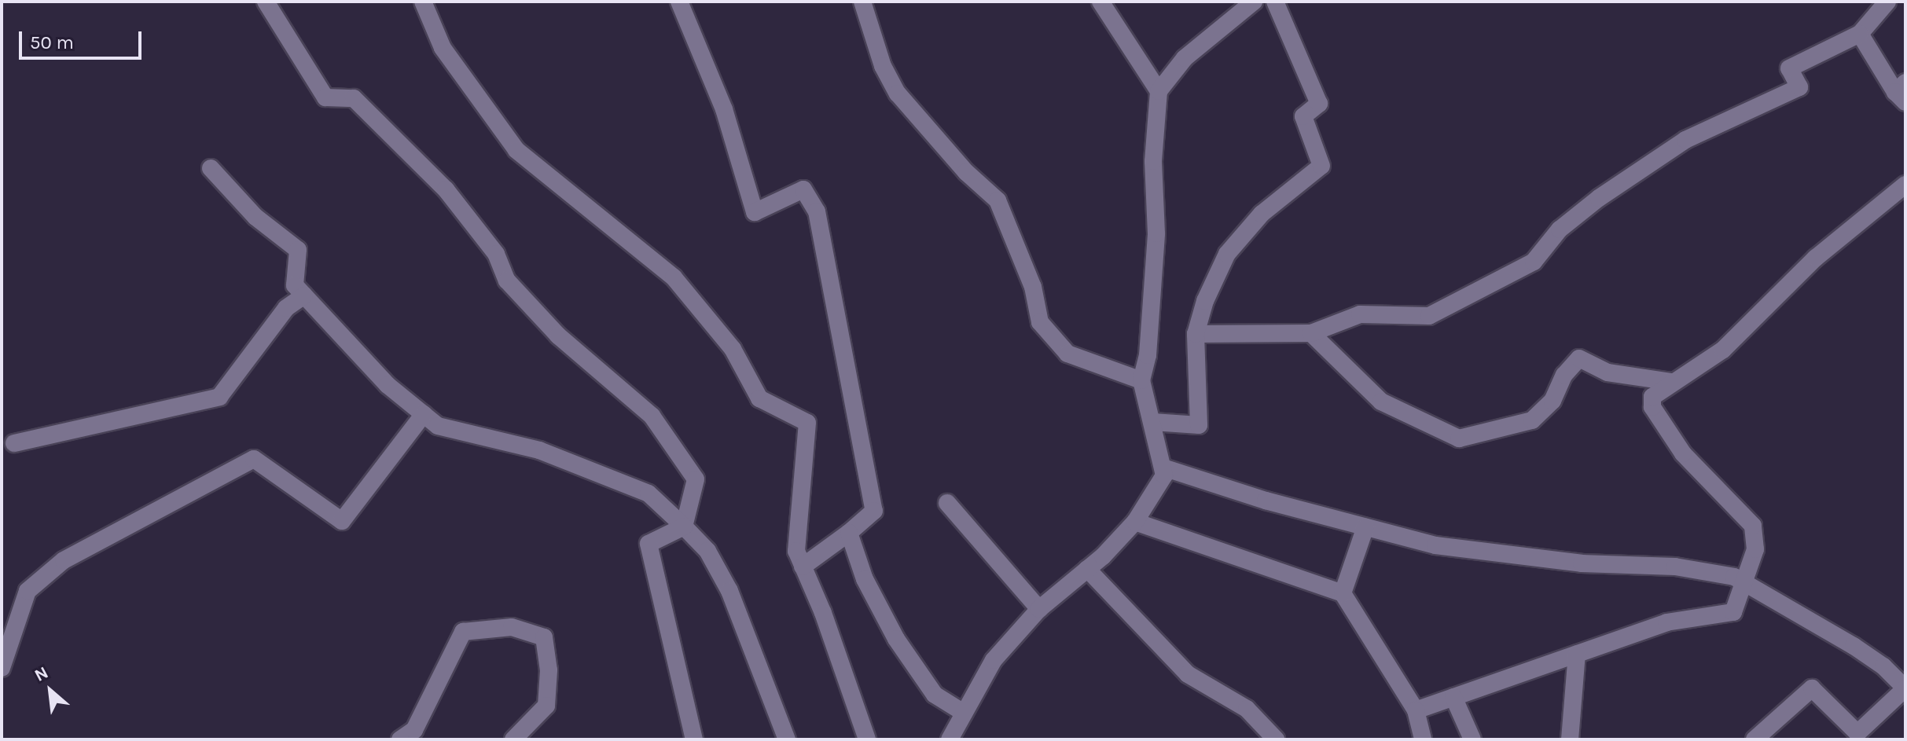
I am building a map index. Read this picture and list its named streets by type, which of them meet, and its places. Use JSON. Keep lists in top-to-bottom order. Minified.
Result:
{"scale_bar":"50 m","north":"top left"}
